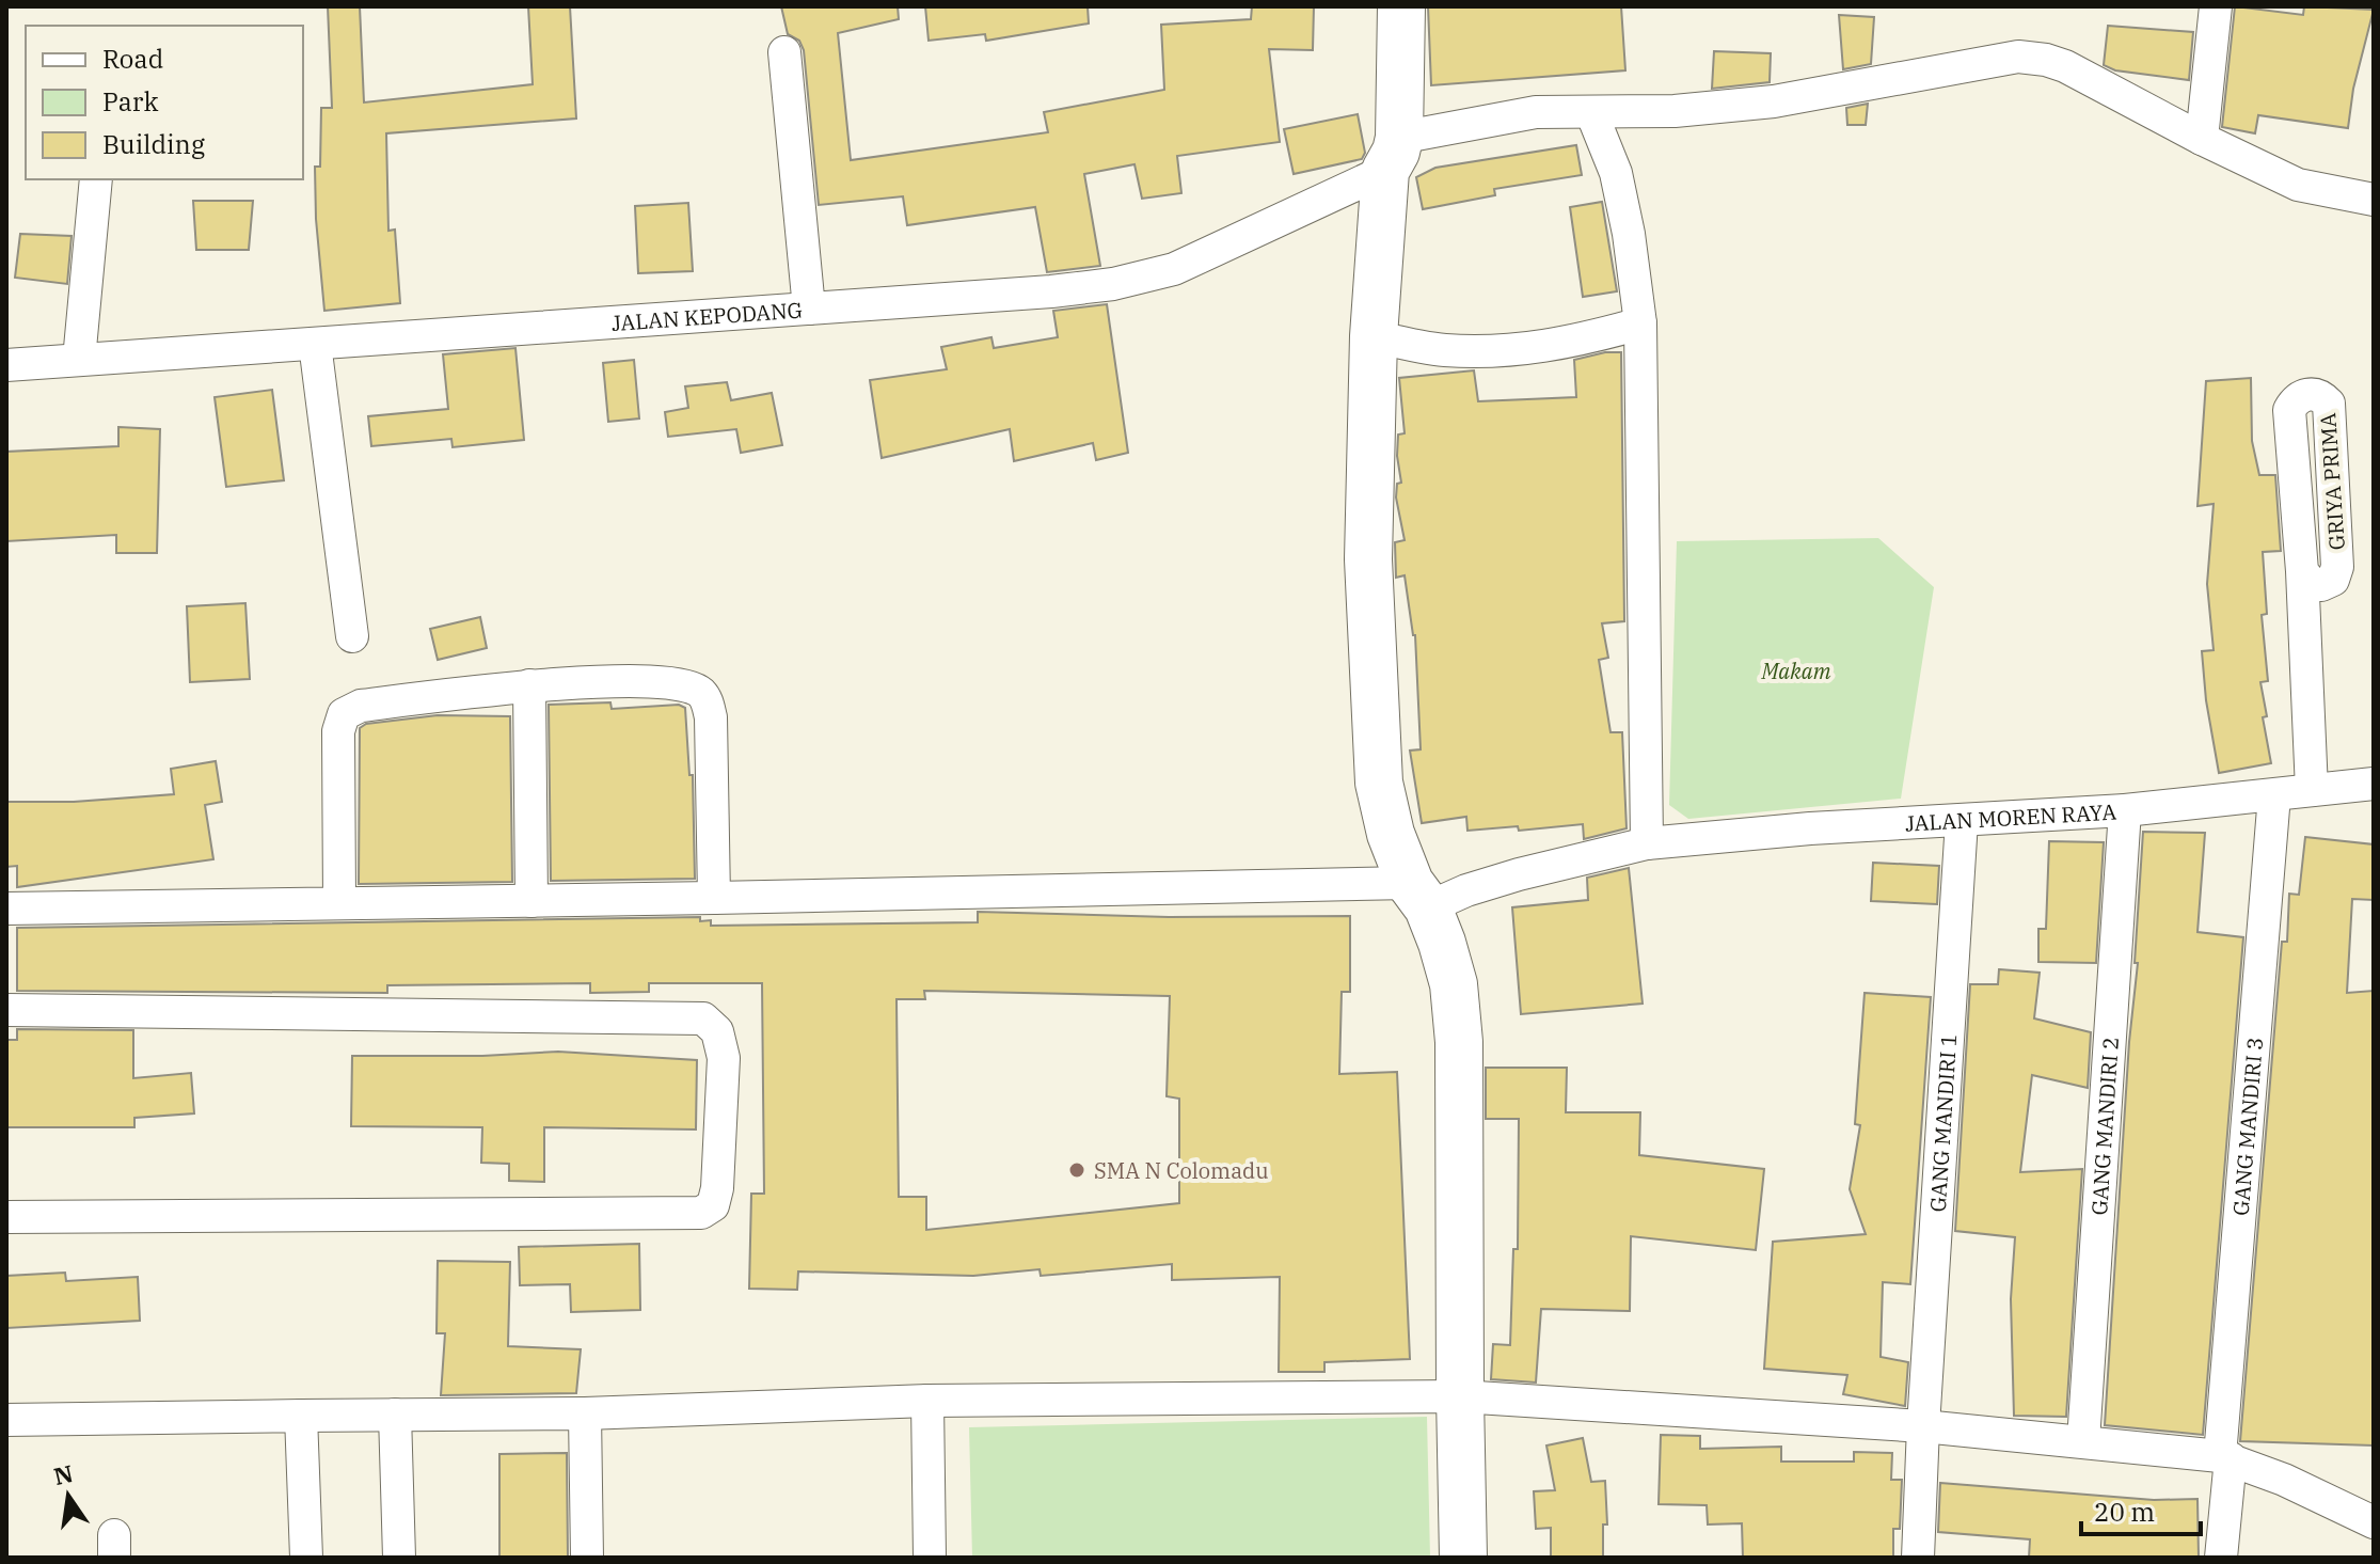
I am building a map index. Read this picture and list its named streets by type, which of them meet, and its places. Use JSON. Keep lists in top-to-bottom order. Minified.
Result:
{"streets":{"street":["JALAN KEPODANG","GRIYA PRIMA","JALAN MOREN RAYA","GANG MANDIRI 1","GANG MANDIRI 2","GANG MANDIRI 3"]},"crossings":[["GRIYA PRIMA","JALAN MOREN RAYA"],["JALAN MOREN RAYA","GANG MANDIRI 1"],["JALAN MOREN RAYA","GANG MANDIRI 2"],["JALAN MOREN RAYA","GANG MANDIRI 3"]],"parks":["Makam"],"places":["SMA N Colomadu"],"legend":["Road","Park","Building"],"scale_bar":"20 m","north":"top"}
